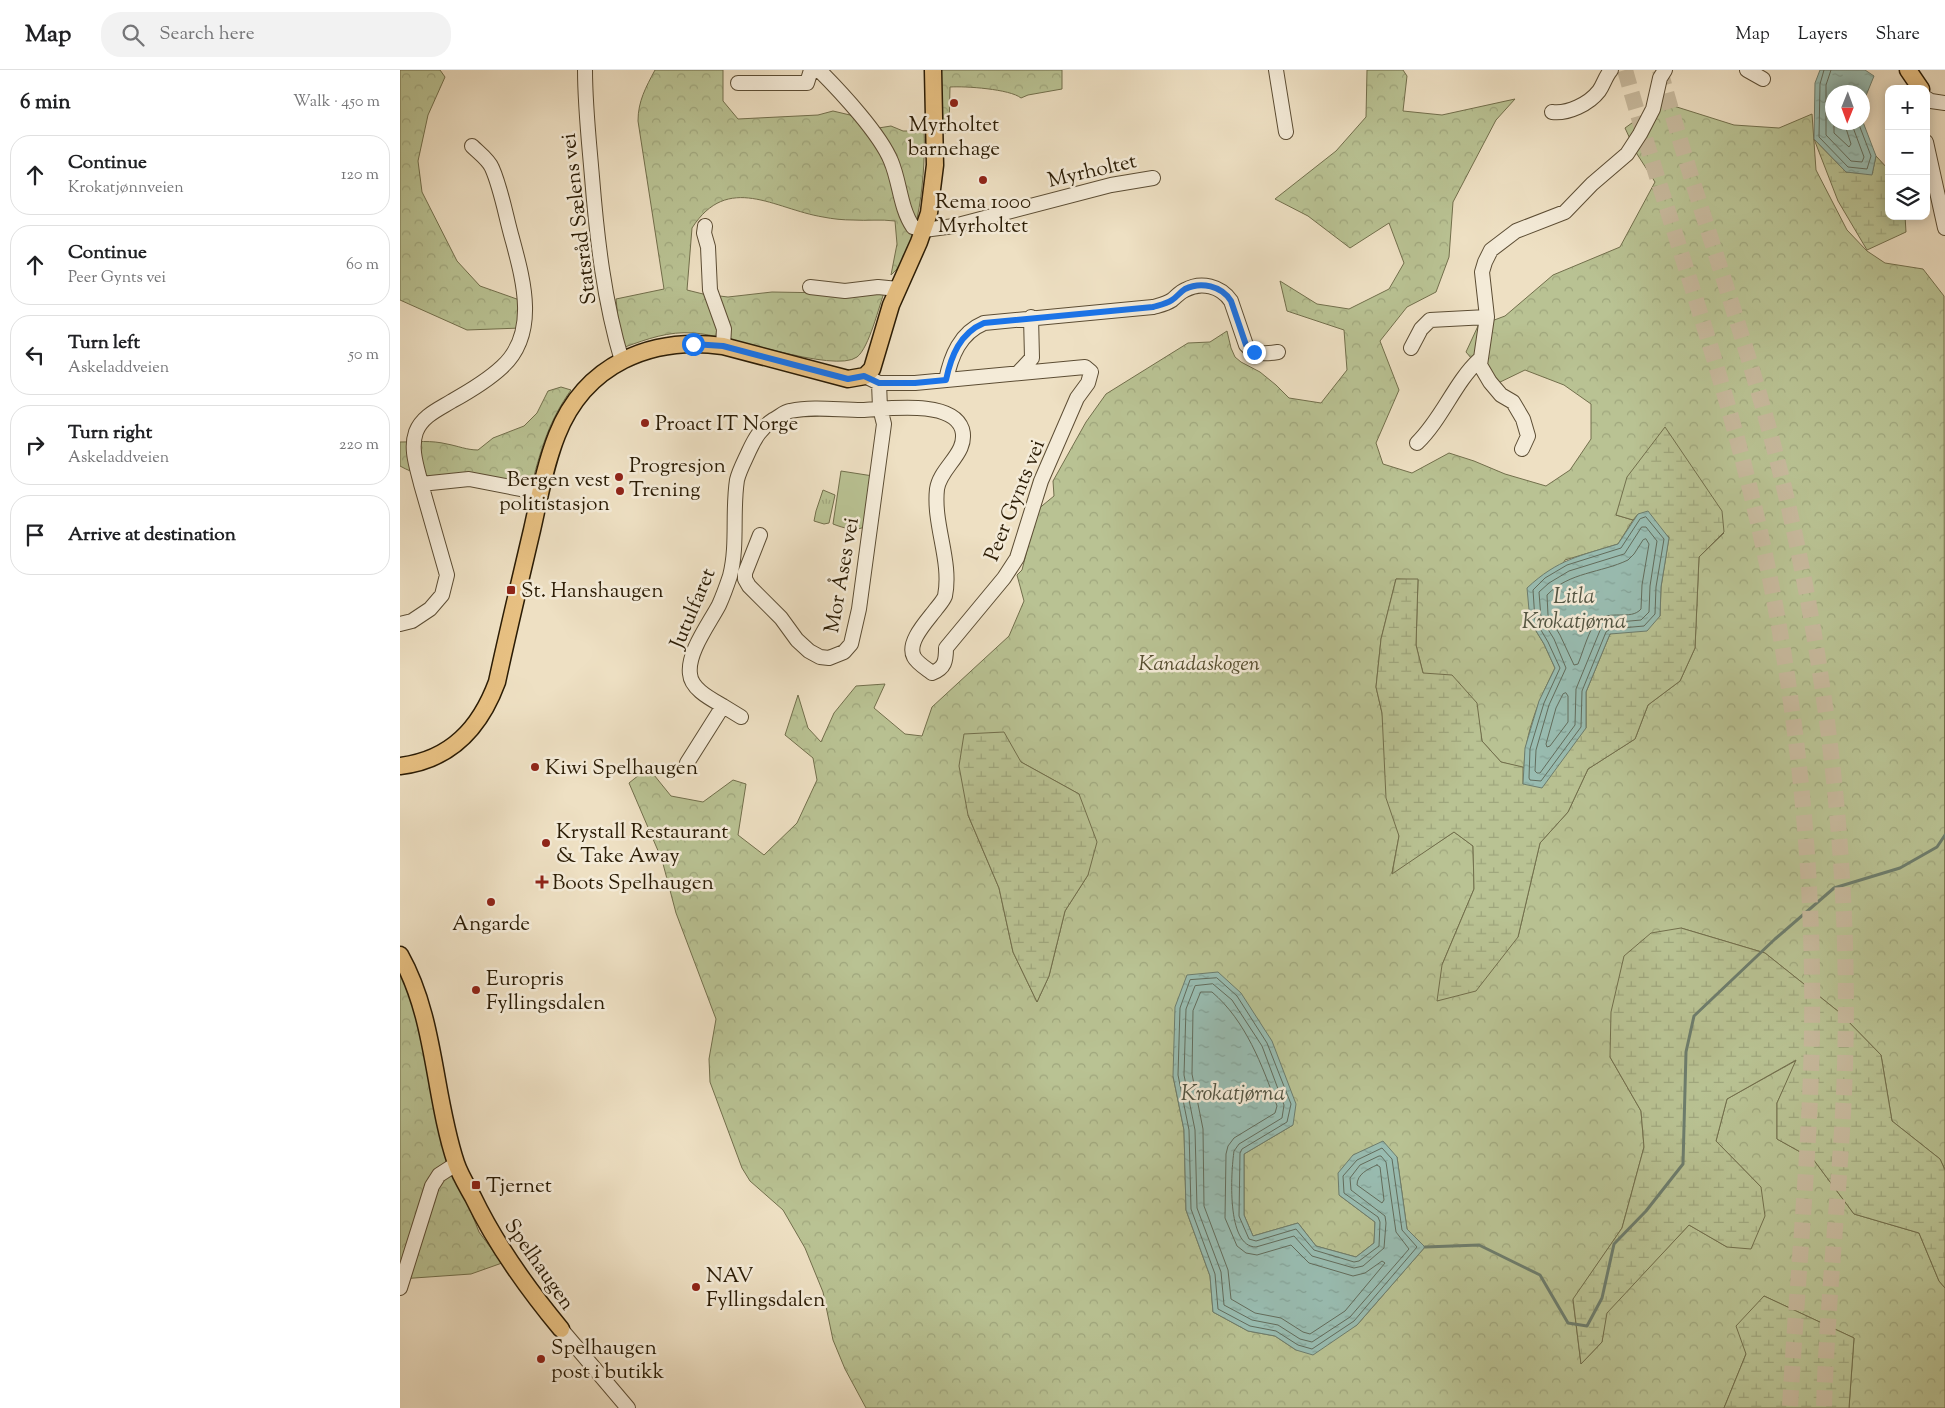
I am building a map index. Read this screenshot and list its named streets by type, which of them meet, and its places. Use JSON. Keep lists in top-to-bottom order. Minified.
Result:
{"streets":{"main road":["Spelhaugen"],"street":["Myrholtet","Statsråd Sælens vei","Peer Gynts vei","Mor Åses vei","Jutulfaret"]},"crossings":[["Peer Gynts vei","Mor Åses vei"],["Peer Gynts vei","Jutulfaret"],["Mor Åses vei","Jutulfaret"]],"water":["Litla Krokatjørna","Krokatjørna"],"parks":["Kanadaskogen"],"places":{"other":["Myrholtet barnehage","Rema 1000 Myrholtet","Proact IT Norge","Progresjon Trening","Bergen vest politistasjon","Kiwi Spelhaugen","Krystall Restaurant & Take Away","Angarde","Europris Fyllingsdalen","NAV Fyllingsdalen","Spelhaugen post i butikk"],"transit":["St. Hanshaugen","Tjernet"],"health":["Boots Spelhaugen"]},"north":"bottom","page":{"header":"Map","search":"Search here","nav":["Map","Layers","Share"],"heading":["6 min","Walk · 450 m"],"map_buttons":["+","−"],"list":[["Continue","Krokatjønnveien","120 m"],["Continue","Peer Gynts vei","60 m"],["Turn left","Askeladdveien","50 m"],["Turn right","Askeladdveien","220 m"],"Arrive at destination"]}}
